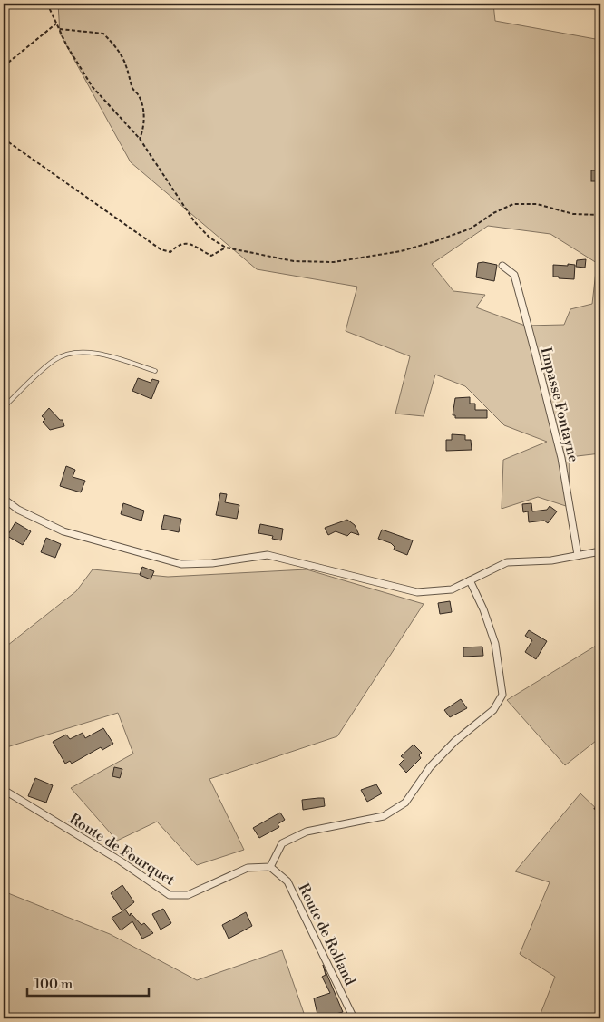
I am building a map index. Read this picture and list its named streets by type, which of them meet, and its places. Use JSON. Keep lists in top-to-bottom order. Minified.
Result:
{"streets":{"street":["Impasse Fontayne","Route de Fourquet","Route de Rolland"]},"crossings":[["Route de Fourquet","Route de Rolland"]],"scale_bar":"100 m"}
